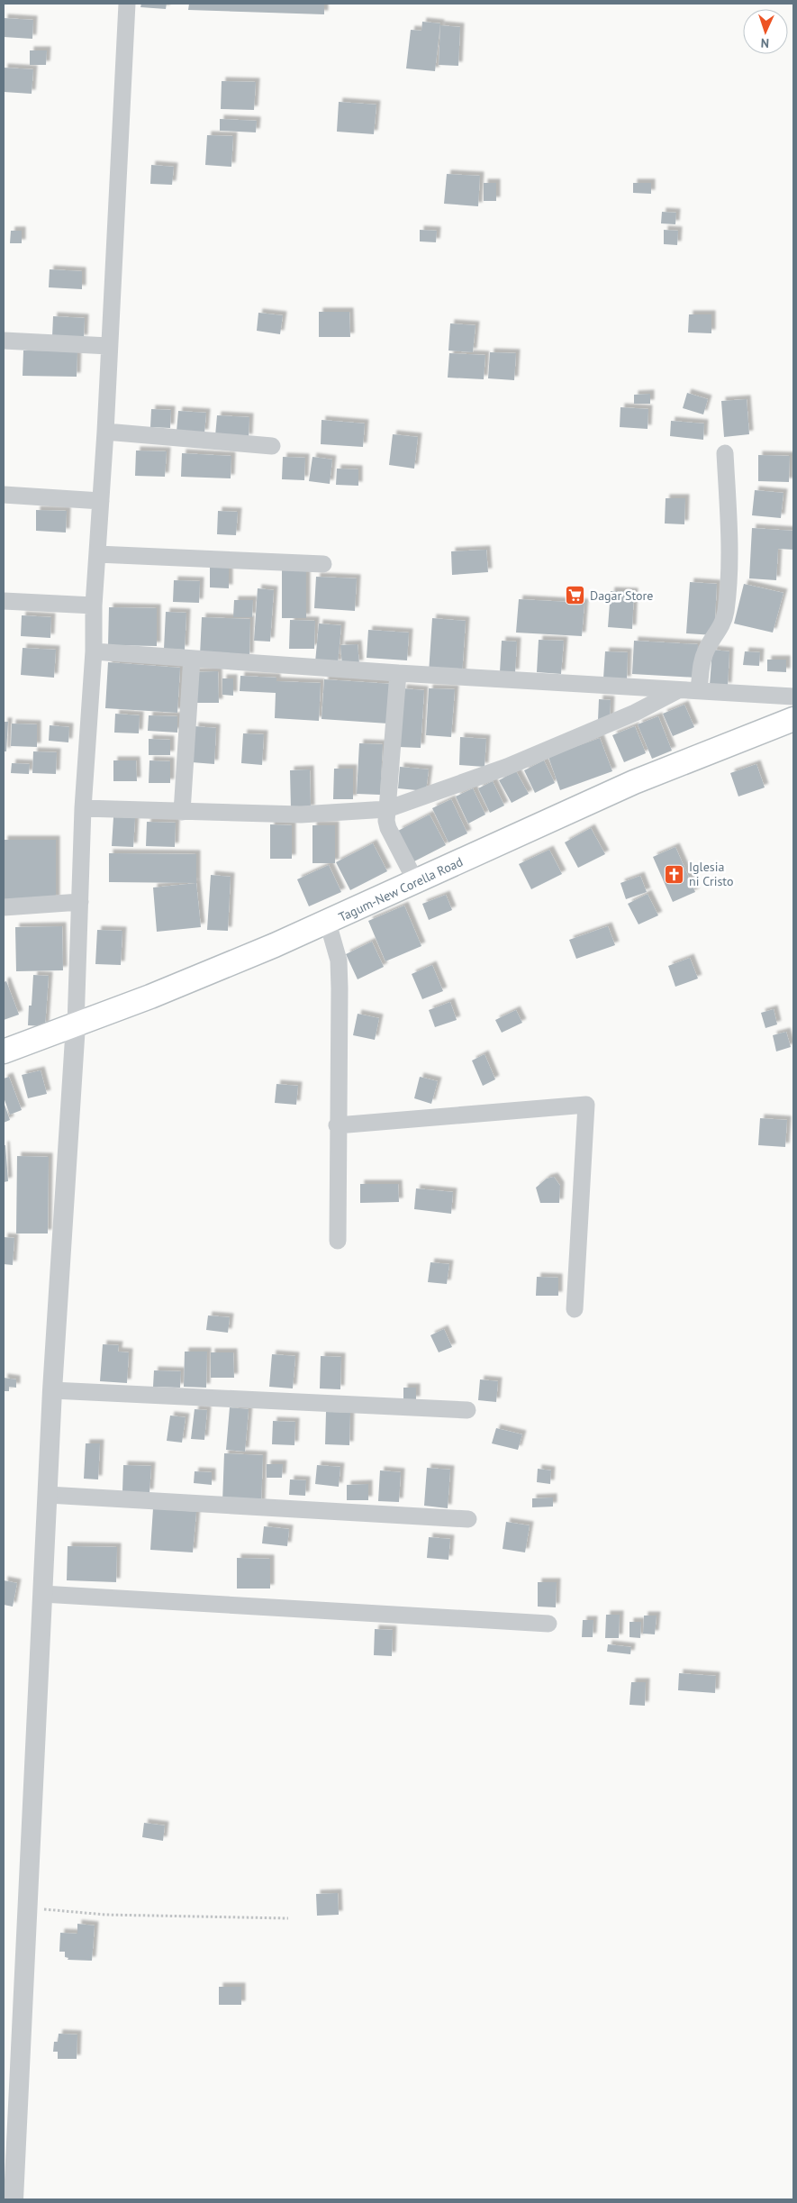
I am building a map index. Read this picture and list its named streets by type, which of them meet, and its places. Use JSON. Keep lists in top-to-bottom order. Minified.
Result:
{"streets":{"main road":["Tagum-New Corella Road"]},"places":{"supermarket":["Dagar Store"],"church":["Iglesia ni Cristo"]},"north":"bottom"}
